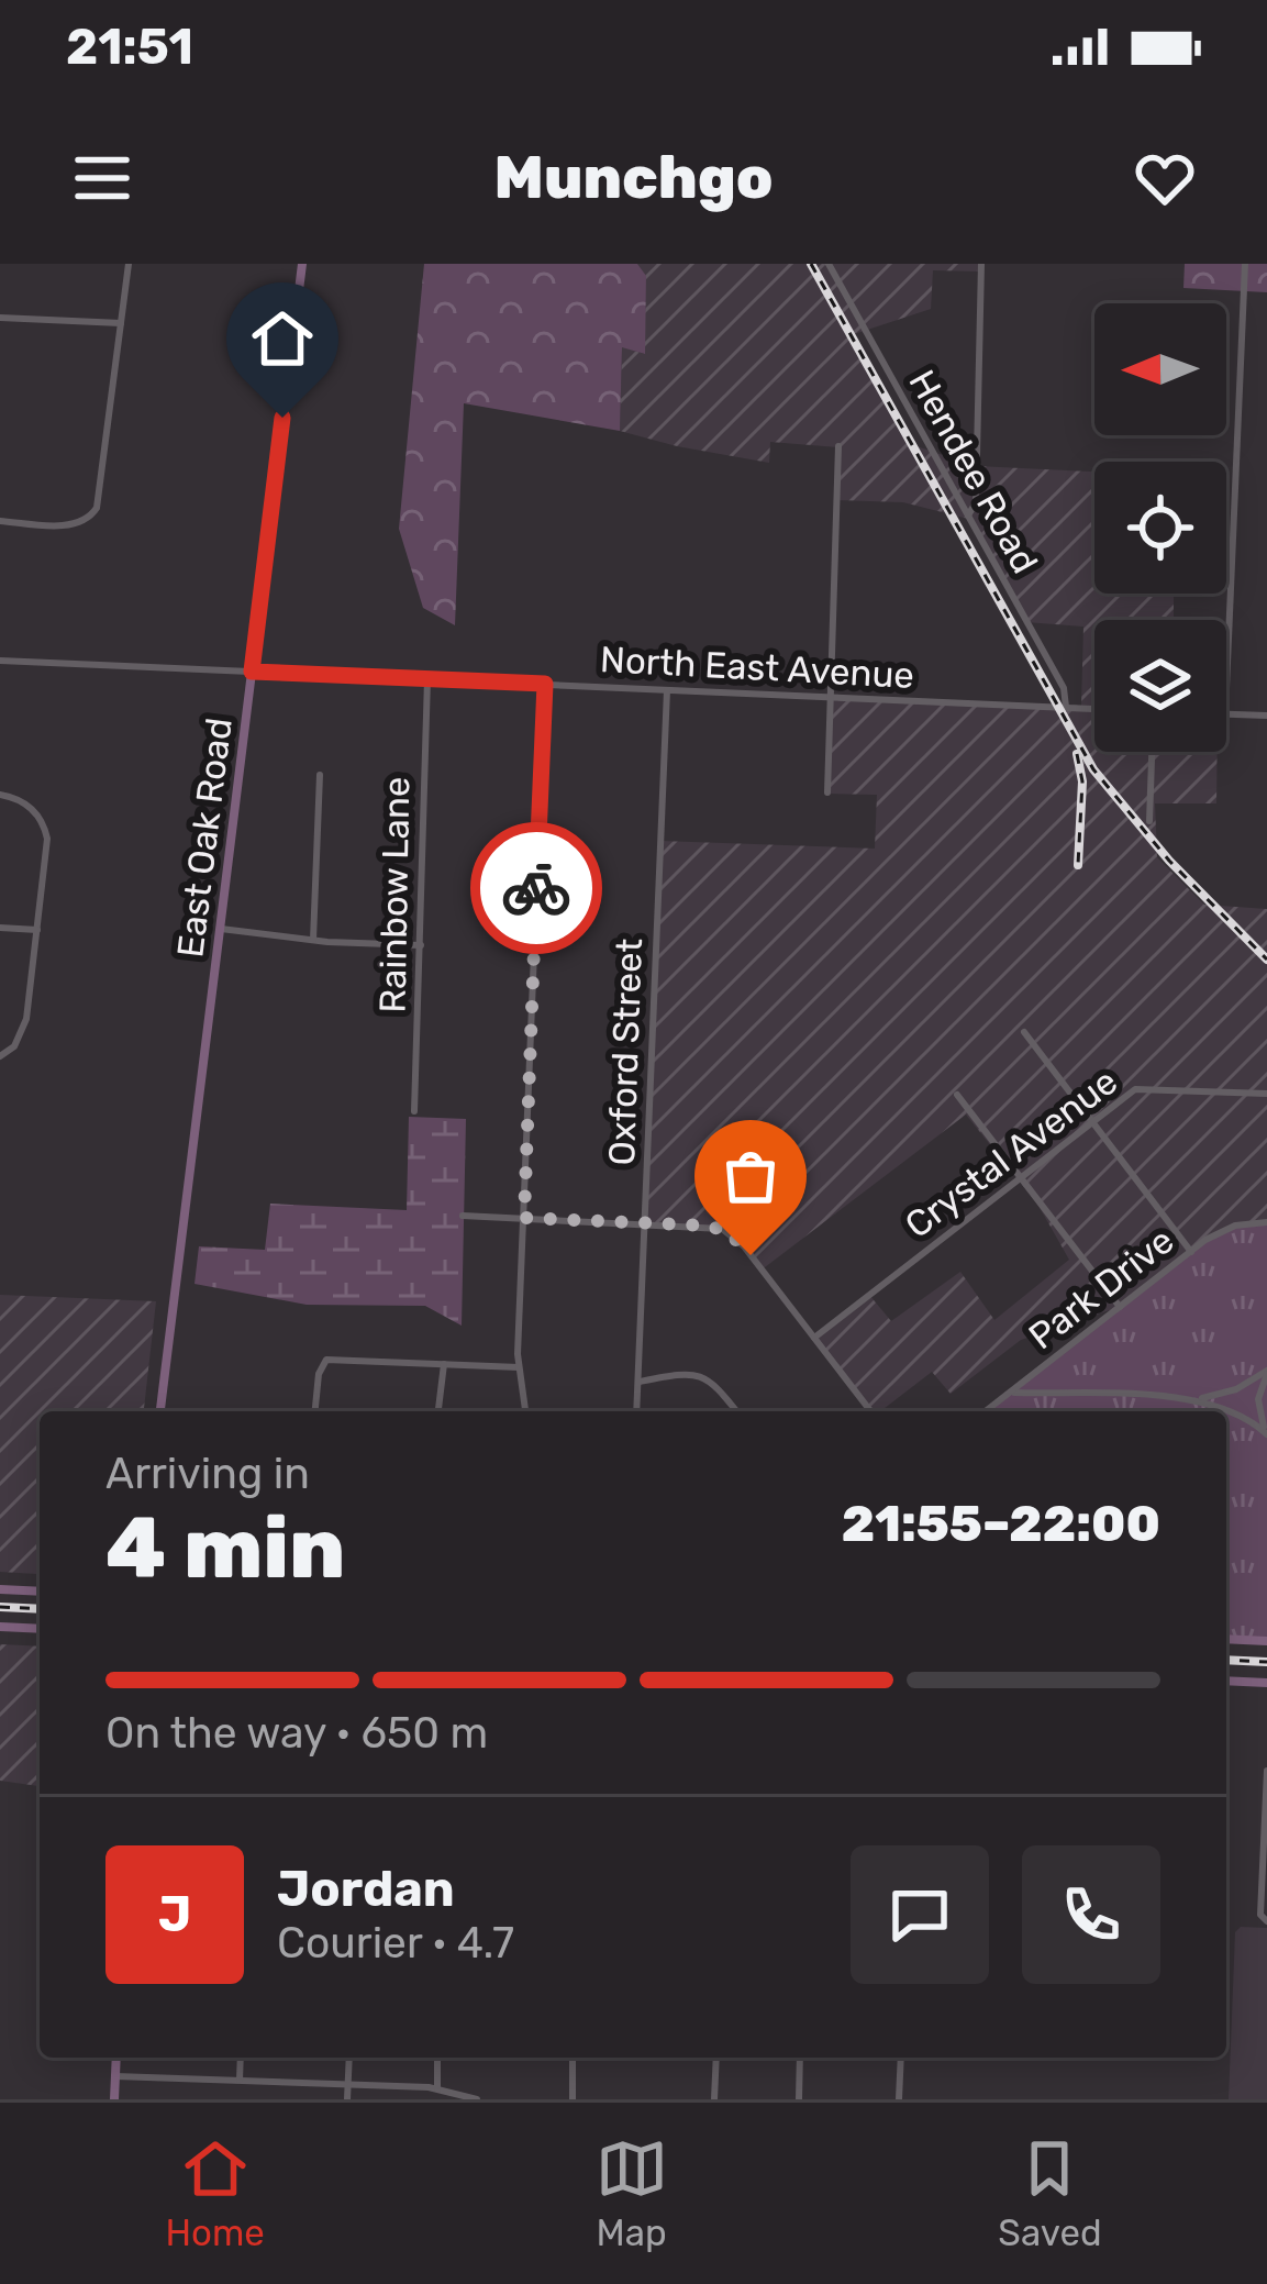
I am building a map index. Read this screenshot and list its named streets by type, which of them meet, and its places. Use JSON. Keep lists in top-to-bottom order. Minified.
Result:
{"streets":{"street":["Hendee Road","North East Avenue","East Oak Road","Rainbow Lane","Oxford Street","Crystal Avenue","Park Drive"]},"crossings":[["Hendee Road","North East Avenue"],["North East Avenue","East Oak Road"],["North East Avenue","Rainbow Lane"],["North East Avenue","Oxford Street"]],"north":"left","page":{"status":"21:51","header":"Munchgo","heading":["4 min","Arriving in","21:55–22:00"],"panel":["Jordan","Courier · 4.7"],"bar":"On the way · 650 m","round":"J","tabs":["Home","Map","Saved"]}}
